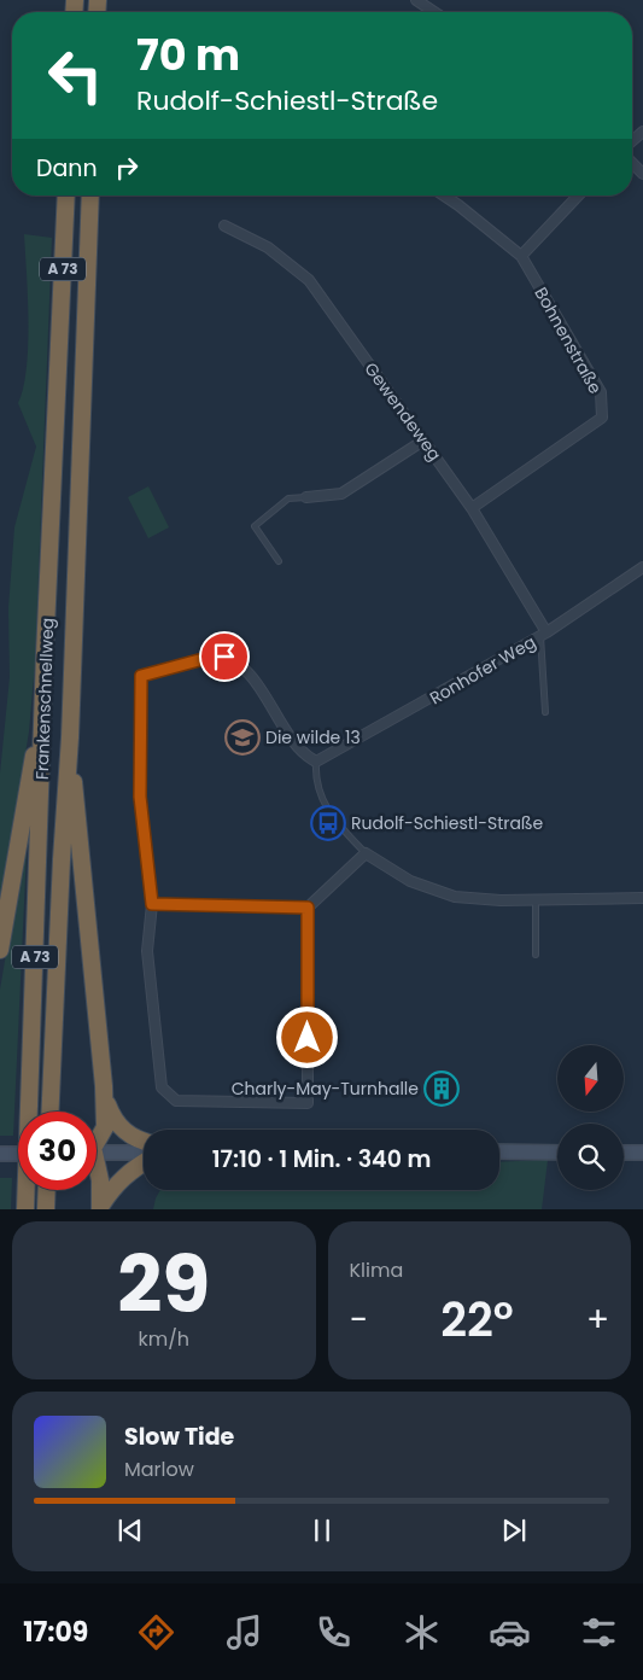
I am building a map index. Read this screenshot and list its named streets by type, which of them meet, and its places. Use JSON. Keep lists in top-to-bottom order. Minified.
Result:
{"streets":{"highway":["A 73","Frankenschnellweg"],"street":["Bohnenstraße","Gewendeweg","Ronhofer Weg"]},"crossings":[["Bohnenstraße","Gewendeweg"],["Gewendeweg","Ronhofer Weg"]],"places":{"school or university":["Die wilde 13"],"bus stop":["Rudolf-Schiestl-Straße"],"building":["Charly-May-Turnhalle"]},"north":"bottom","page":{"turn":["70 m","Rudolf-Schiestl-Straße"],"then":"Dann","limit":"30","trip":"17:10 · 1 Min. · 340 m","tile":[["29","km/h"],"Klima"],"heat":["−","22°","+"],"song":["Slow Tide","Marlow"],"tabs":"17:09"}}
